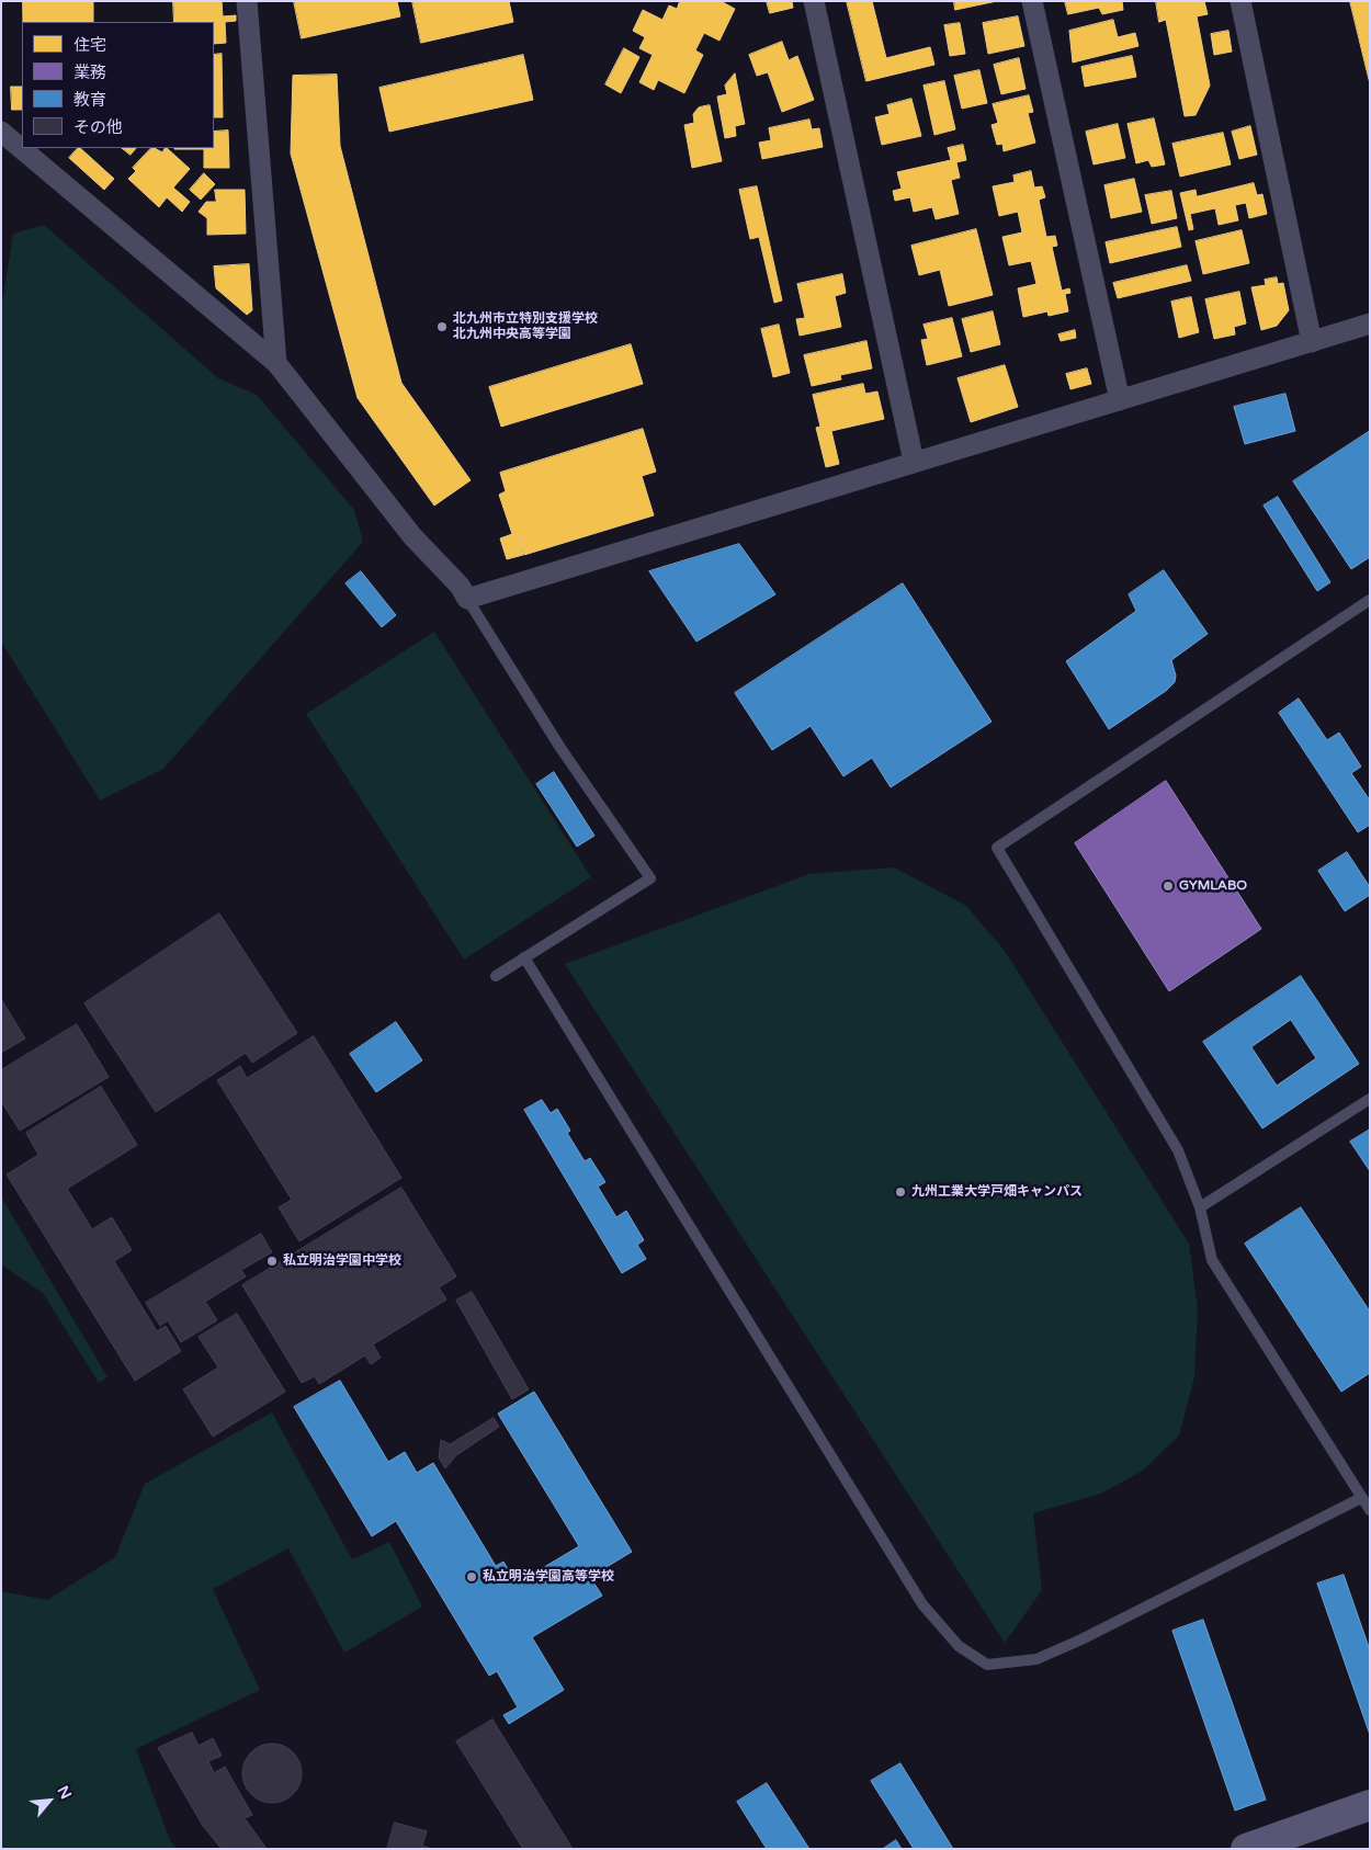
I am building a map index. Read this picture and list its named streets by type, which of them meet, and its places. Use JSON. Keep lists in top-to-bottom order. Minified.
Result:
{"places":["北九州市立特別支援学校 北九州中央高等学園","GYMLABO","九州工業大学戸畑キャンパス","私立明治学園中学校","私立明治学園高等学校"],"legend":["住宅","業務","教育","その他"],"north":"top right"}
